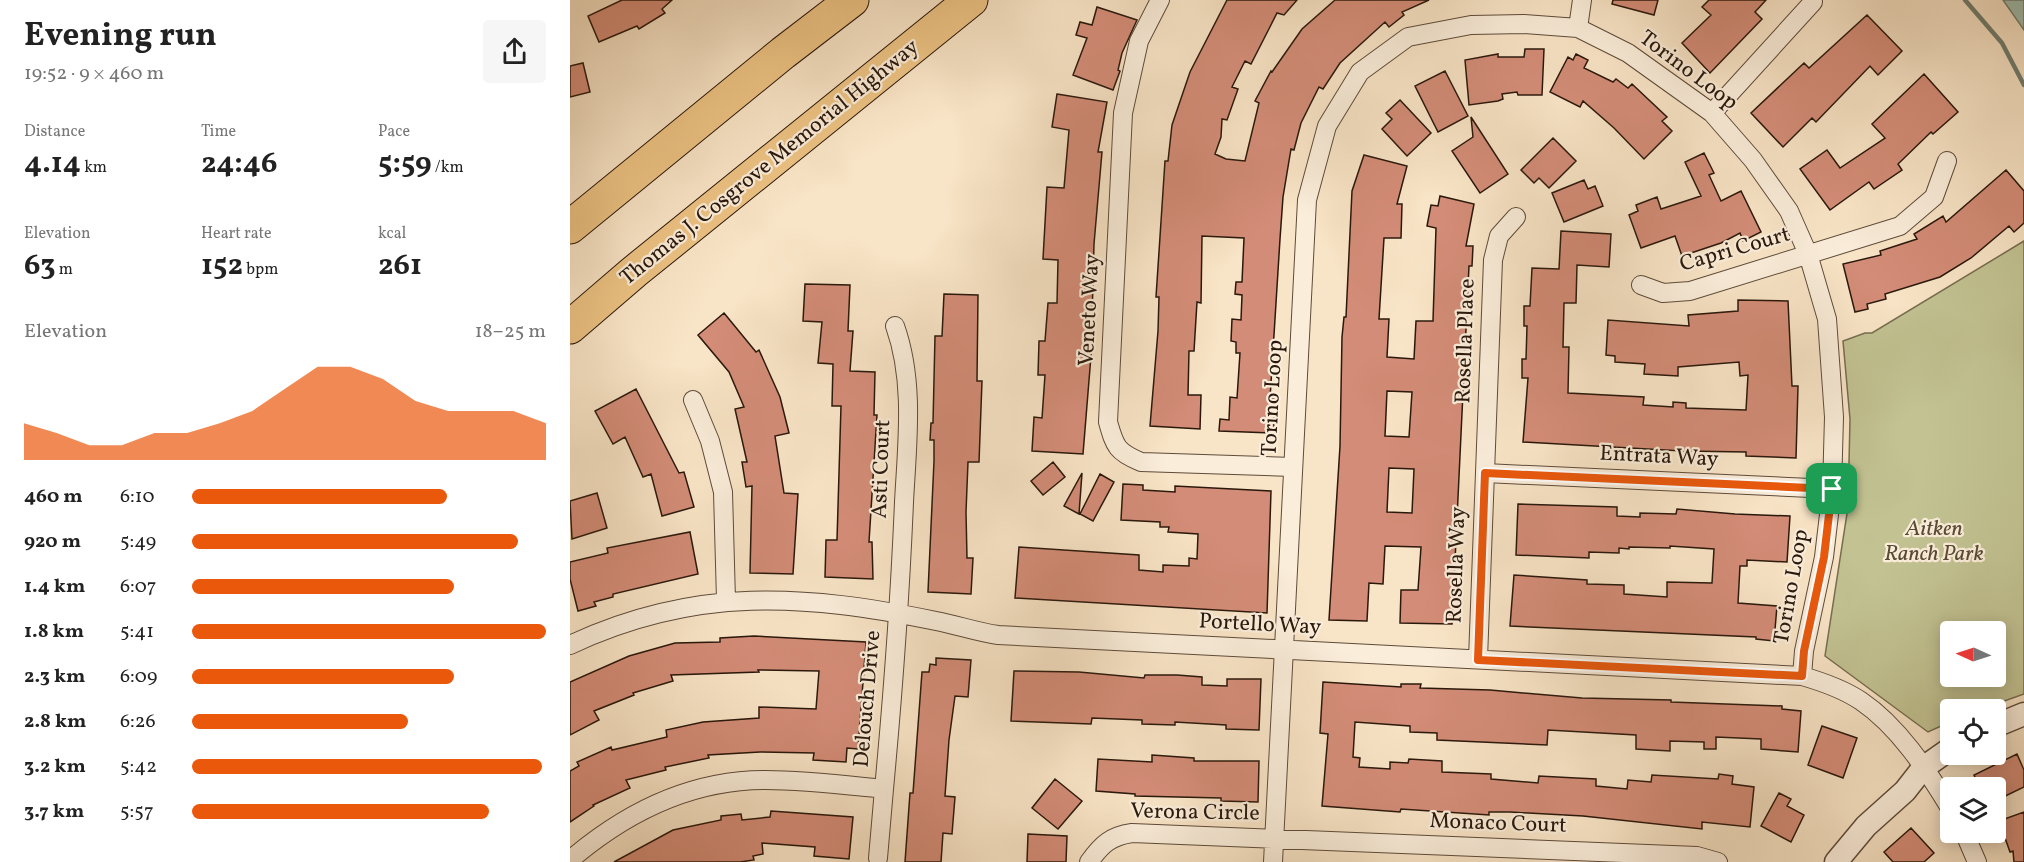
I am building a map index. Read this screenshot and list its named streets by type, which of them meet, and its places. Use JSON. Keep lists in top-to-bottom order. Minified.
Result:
{"streets":{"highway":["Thomas J. Cosgrove Memorial Highway"],"street":["Torino Loop","Capri Court","Veneto Way","Rosella Place","Entrata Way","Asti Court","Rosella Way","Portello Way","Delouch Drive","Verona Circle","Monaco Court"]},"crossings":[["Torino Loop","Capri Court"],["Torino Loop","Veneto Way"],["Torino Loop","Entrata Way"],["Torino Loop","Portello Way"],["Torino Loop","Verona Circle"],["Torino Loop","Monaco Court"],["Rosella Place","Entrata Way"],["Rosella Place","Rosella Way"],["Entrata Way","Rosella Way"],["Asti Court","Portello Way"],["Asti Court","Delouch Drive"],["Rosella Way","Portello Way"],["Portello Way","Delouch Drive"],["Verona Circle","Monaco Court"]],"parks":["Aitken Ranch Park"],"north":"left","page":{"heading":["Evening run","19:52 · 9 × 460 m"],"stats":[["Distance","4.14 km"],["Time","24:46"],["Pace","5:59 /km"],["Elevation","63 m"],["Heart rate","152 bpm"],["kcal","261"]],"chart":["Elevation","18–25 m"],"list":[{"name":"460 m","note":"6:10"},{"name":"920 m","note":"5:49"},{"name":"1.4 km","note":"6:07"},{"name":"1.8 km","note":"5:41"},{"name":"2.3 km","note":"6:09"},{"name":"2.8 km","note":"6:26"},{"name":"3.2 km","note":"5:42"},{"name":"3.7 km","note":"5:57"}]}}
